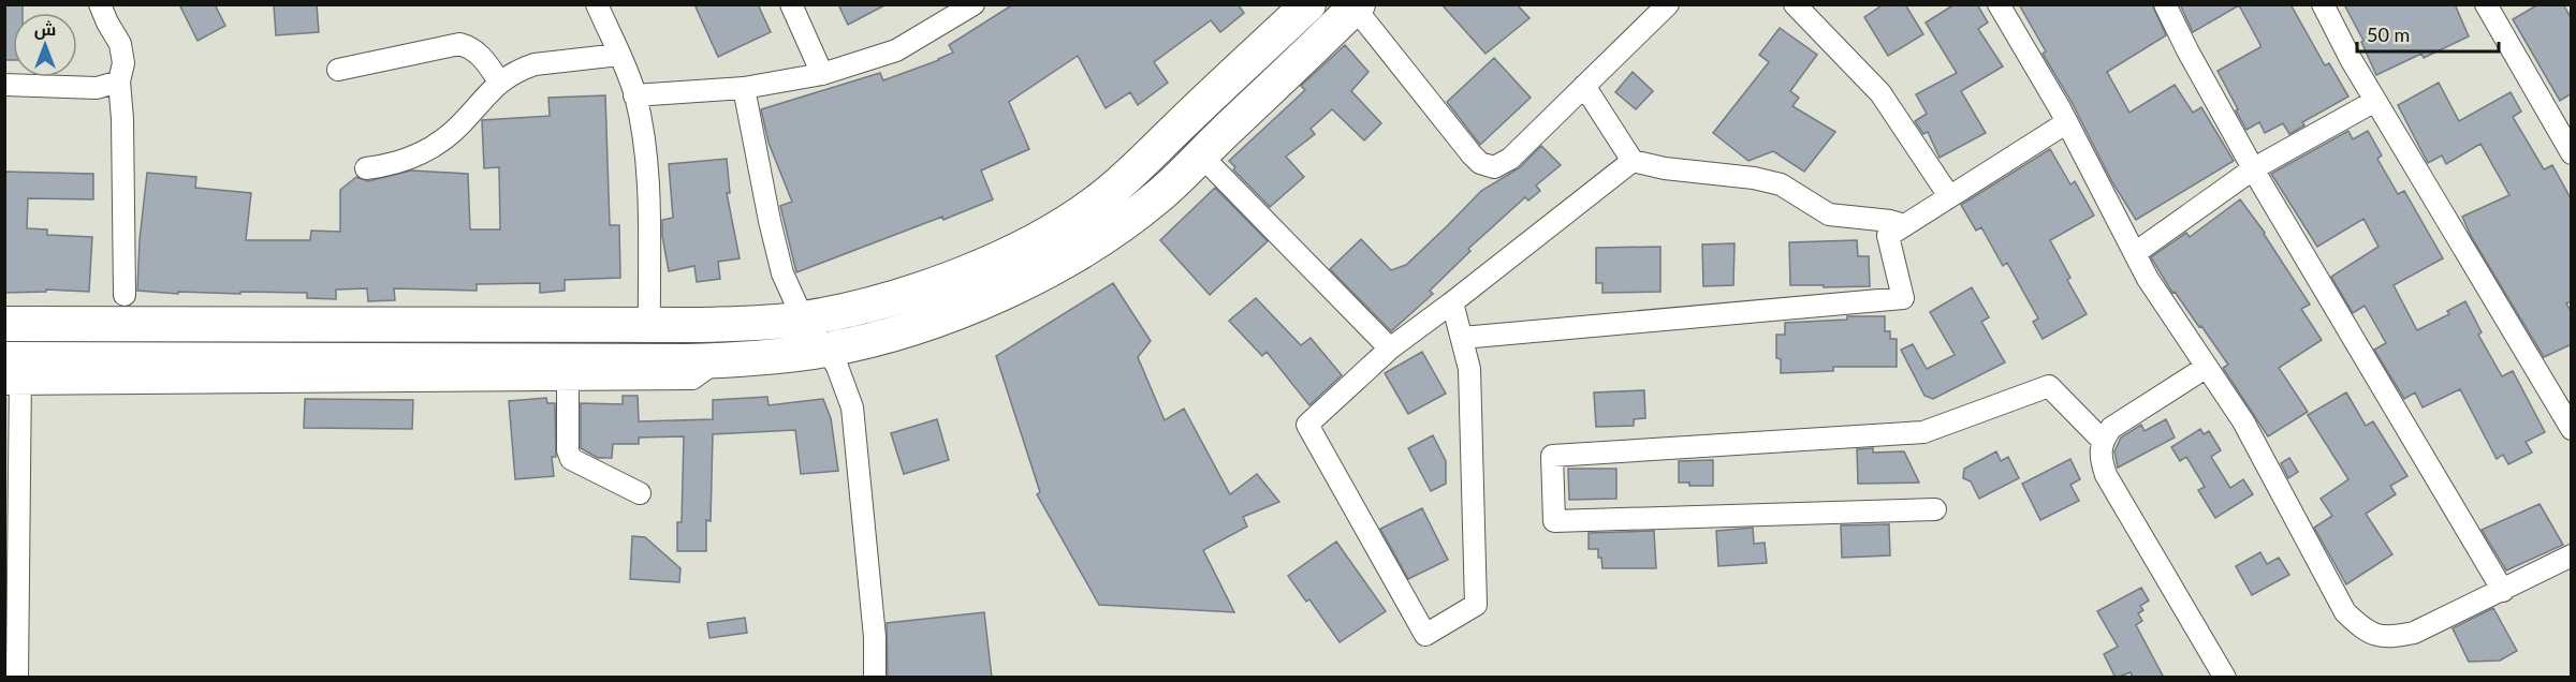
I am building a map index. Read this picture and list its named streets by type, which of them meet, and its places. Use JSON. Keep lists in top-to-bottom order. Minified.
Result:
{"scale_bar":"50 m","north":"top"}
